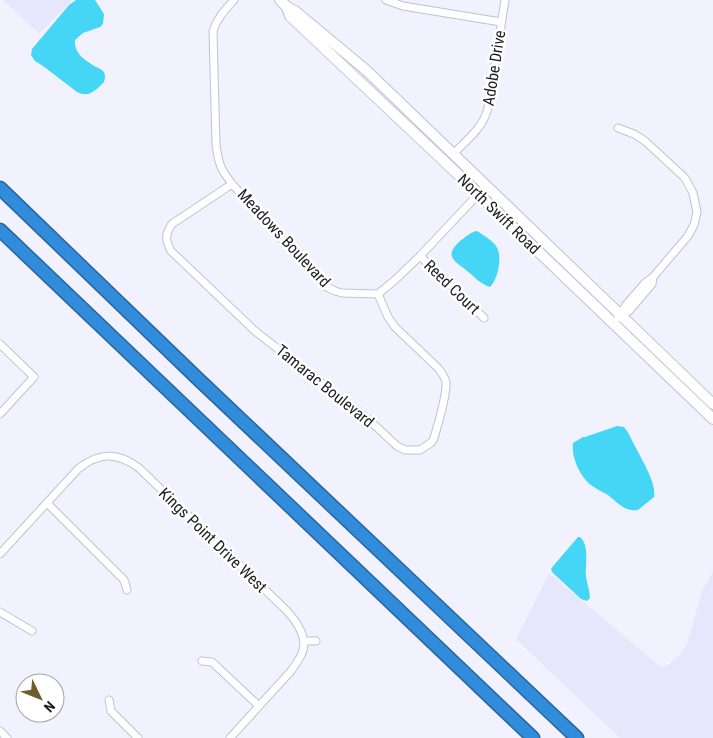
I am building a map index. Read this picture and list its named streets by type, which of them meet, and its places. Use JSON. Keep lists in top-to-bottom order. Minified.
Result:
{"streets":{"street":["Adobe Drive","North Swift Road","Meadows Boulevard","Reed Court","Tamarac Boulevard","Kings Point Drive West"]},"crossings":[["Adobe Drive","North Swift Road"],["Meadows Boulevard","Tamarac Boulevard"]],"north":"bottom right"}
